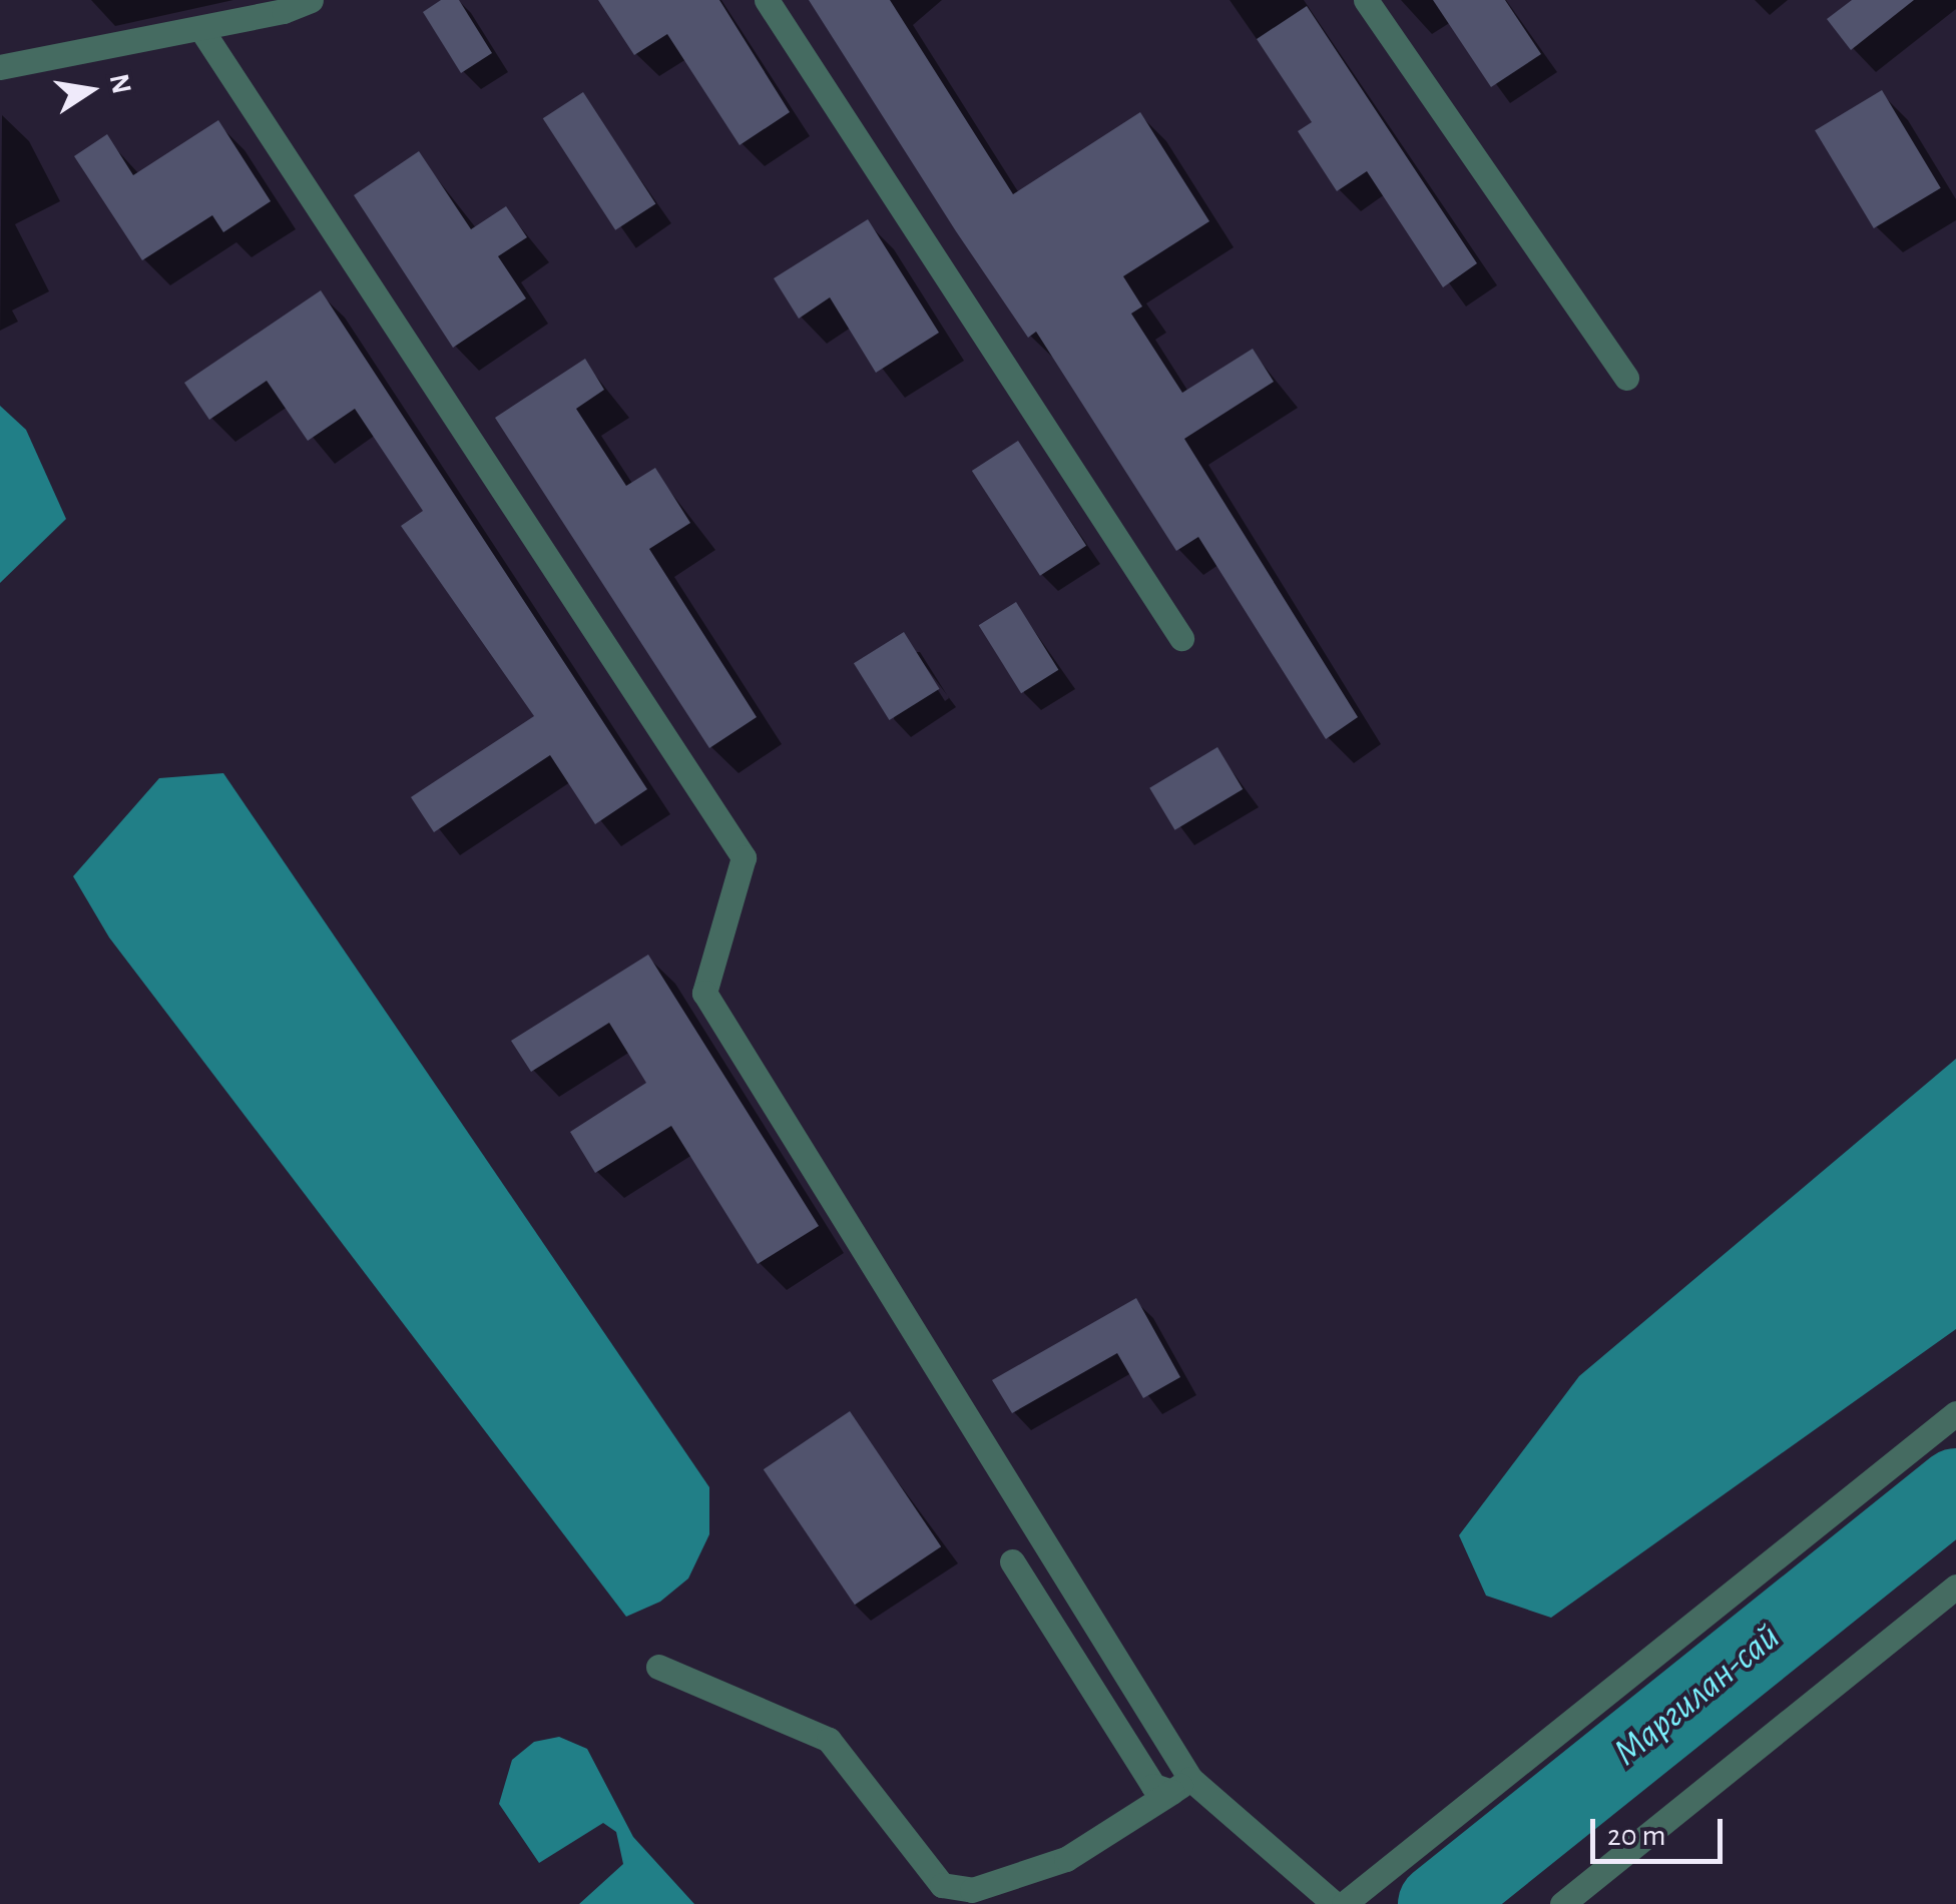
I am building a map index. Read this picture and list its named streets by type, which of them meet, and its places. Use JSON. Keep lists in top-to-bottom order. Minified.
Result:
{"water":["Маргилан-сай"],"scale_bar":"20 m","north":"right"}
